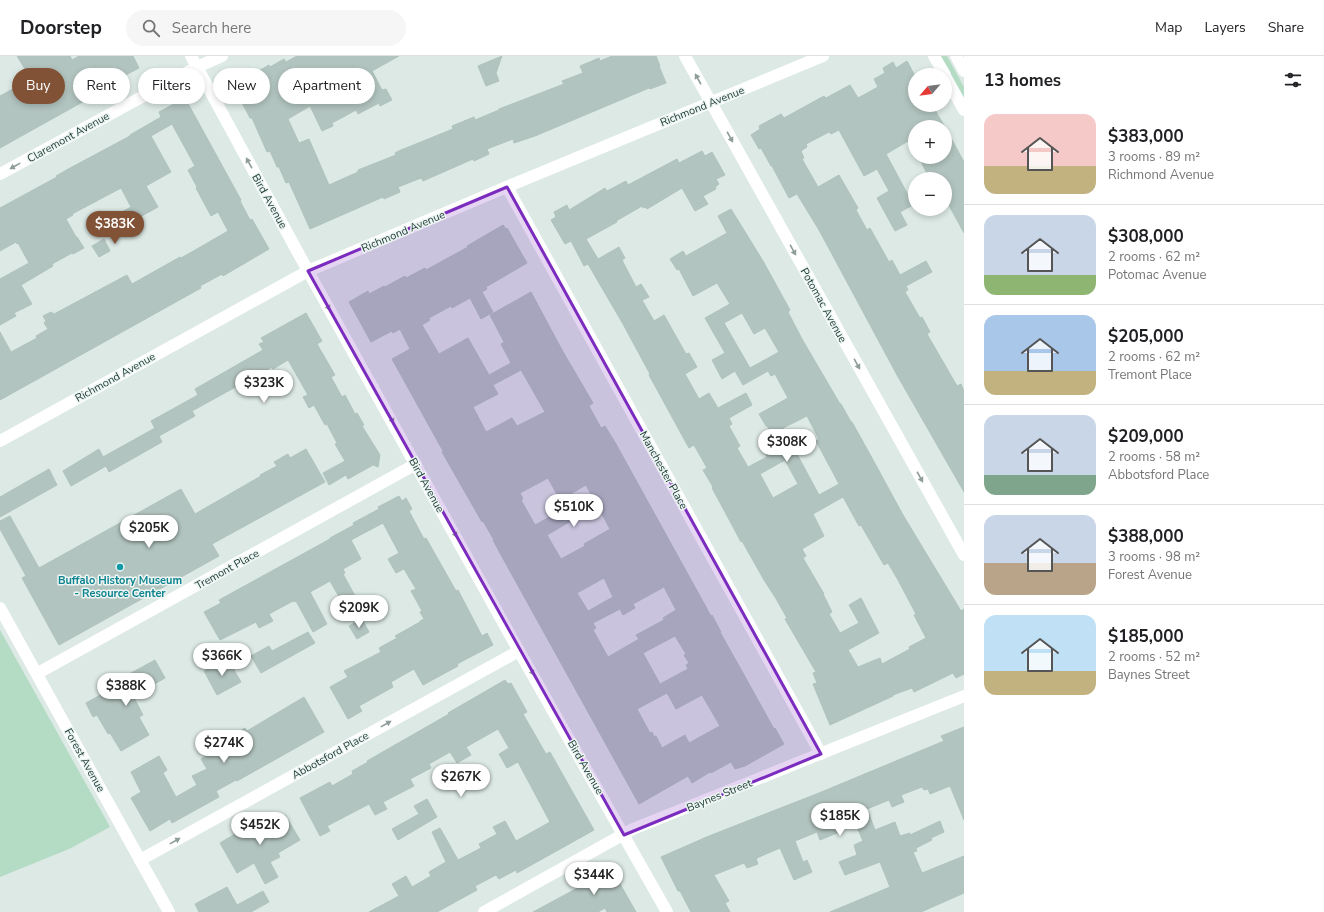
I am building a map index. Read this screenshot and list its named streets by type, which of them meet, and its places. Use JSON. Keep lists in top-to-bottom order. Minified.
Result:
{"streets":{"street":["Richmond Avenue","Claremont Avenue","Bird Avenue","Potomac Avenue","Manchester Place","Tremont Place","Abbotsford Place","Forest Avenue","Baynes Street"]},"crossings":[["Richmond Avenue","Bird Avenue"],["Richmond Avenue","Potomac Avenue"],["Richmond Avenue","Manchester Place"],["Claremont Avenue","Bird Avenue"],["Bird Avenue","Tremont Place"],["Bird Avenue","Abbotsford Place"],["Bird Avenue","Baynes Street"],["Manchester Place","Baynes Street"],["Tremont Place","Forest Avenue"],["Abbotsford Place","Forest Avenue"]],"one_way":["Claremont Avenue","Potomac Avenue","Abbotsford Place"],"places":["Buffalo History Museum - Resource Center"],"north":"bottom left","page":{"header":"Doorstep","search":"Search here","nav":["Map","Layers","Share"],"heading":"13 homes","map_buttons":["+","−"],"chip":["Buy","Rent","Filters","New","Apartment"],"list":[{"name":"$383,000","note":"3 rooms · 89 m² · Richmond Avenue"},{"name":"$308,000","note":"2 rooms · 62 m² · Potomac Avenue"},{"name":"$205,000","note":"2 rooms · 62 m² · Tremont Place"},{"name":"$209,000","note":"2 rooms · 58 m² · Abbotsford Place"},{"name":"$388,000","note":"3 rooms · 98 m² · Forest Avenue"},{"name":"$185,000","note":"2 rooms · 52 m² · Baynes Street"}],"price":["$383K","$323K","$308K","$510K","$205K","$209K","$366K","$388K","$274K","$267K","$185K","$452K","$344K"]}}
